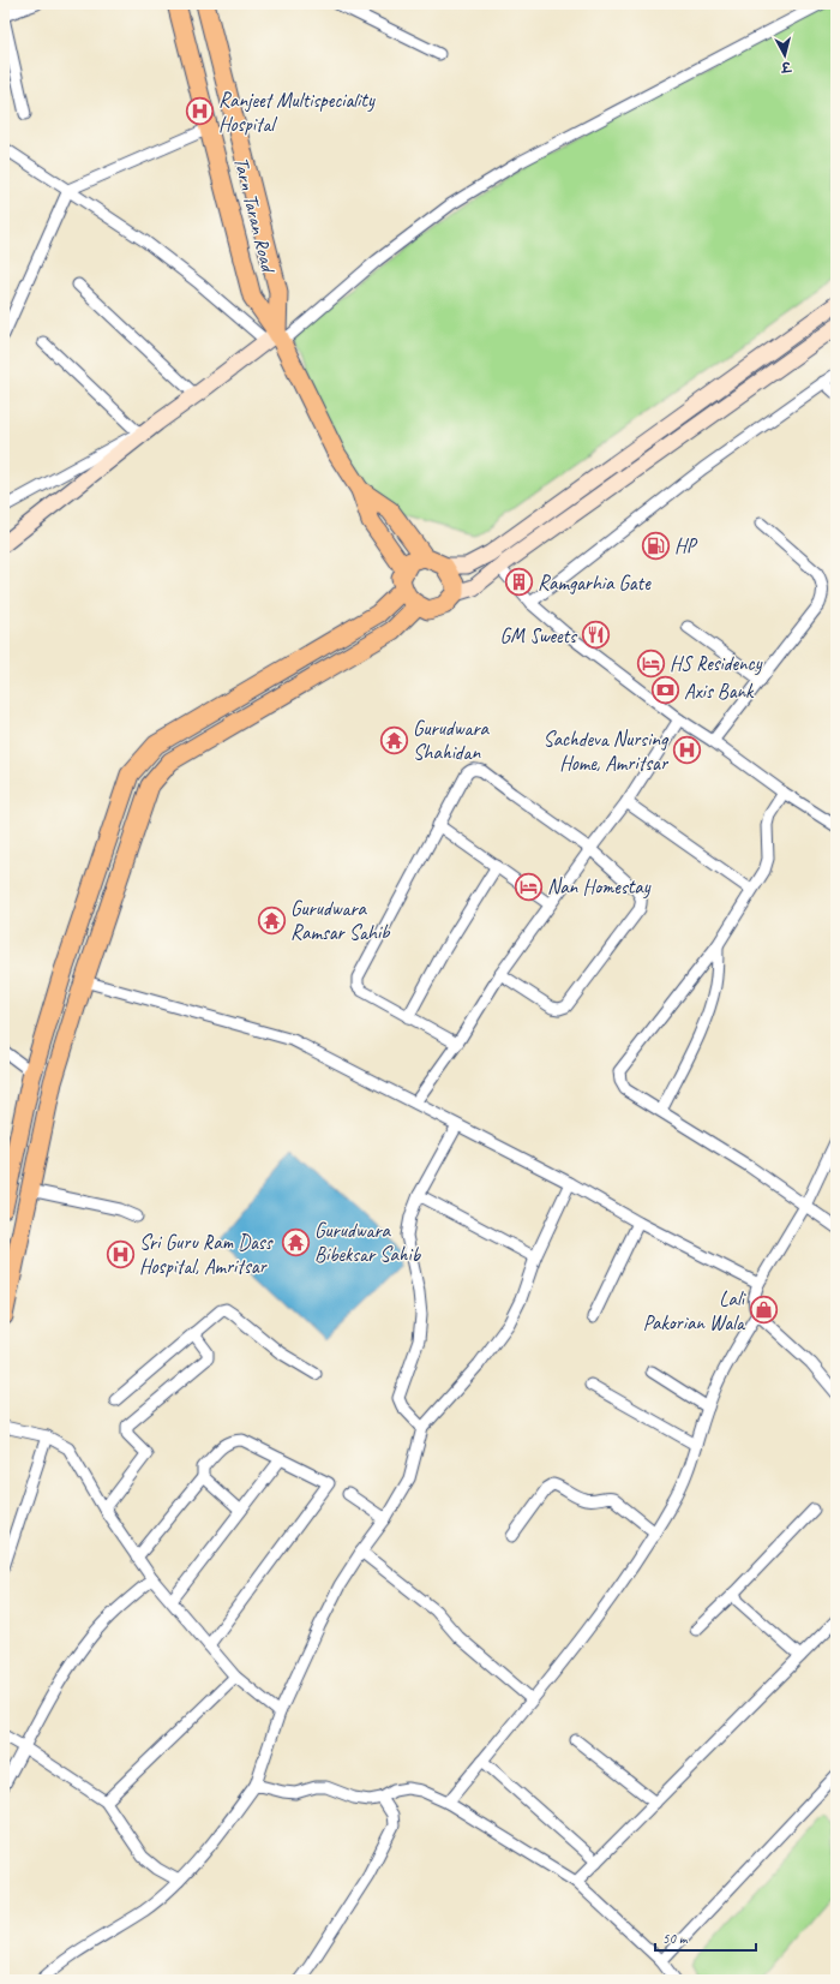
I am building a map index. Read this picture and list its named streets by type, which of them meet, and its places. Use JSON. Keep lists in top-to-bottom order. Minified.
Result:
{"streets":{"main road":["Tarn Taran Road"]},"places":{"hospital":["Ranjeet Multispeciality Hospital","Sachdeva Nursing Home, Amritsar","Sri Guru Ram Dass Hospital, Amritsar"],"fuel station":["HP"],"building":["Ramgarhia Gate"],"restaurant":["GM Sweets"],"hotel":["HS Residency","Nan Homestay"],"bank":["Axis Bank"],"temple":["Gurudwara Shahidan","Gurudwara Ramsar Sahib","Gurudwara Bibeksar Sahib"],"shop":["Lali Pakorian Wala"]},"scale_bar":"50 m","north":"bottom"}
